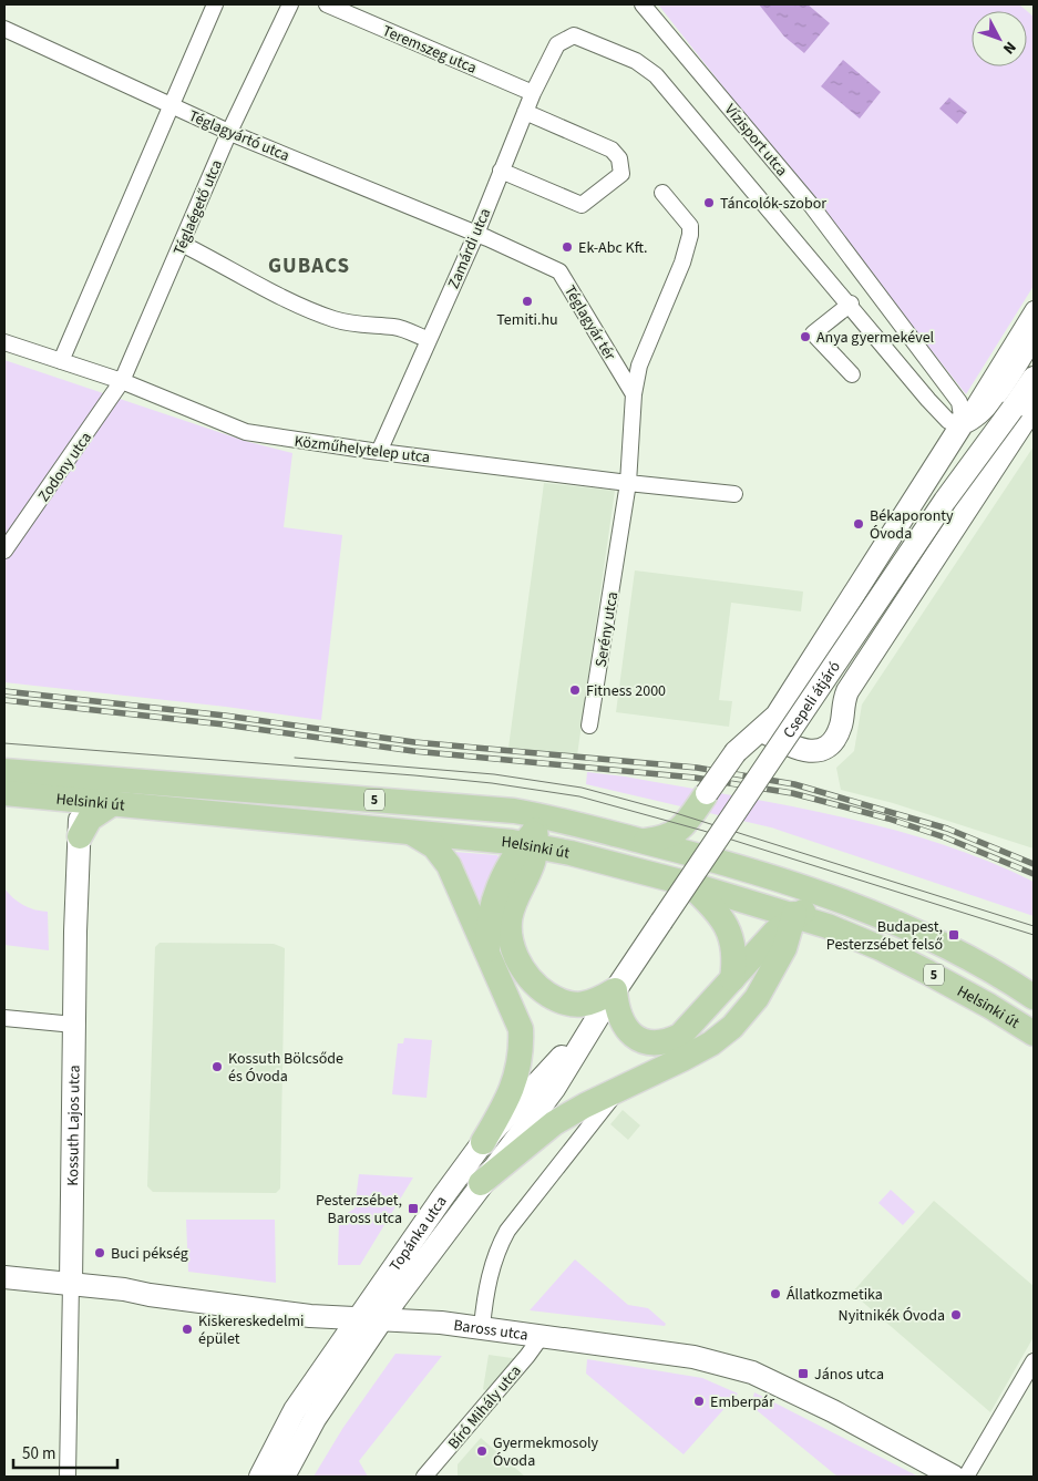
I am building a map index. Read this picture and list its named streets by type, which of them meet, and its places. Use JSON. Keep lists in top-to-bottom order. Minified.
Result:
{"streets":{"main road":["5","Helsinki út"],"street":["Teremszeg utca","Téglagyártó utca","Vízisport utca","Téglaégető utca","Zamárdi utca","Téglagyár tér","Közműhelytelep utca","Zodony utca","Serény utca","Csepeli átjáró","Kossuth Lajos utca","Topánka utca","Baross utca","Bíró Mihály utca"]},"crossings":[["Teremszeg utca","Zamárdi utca"],["Téglagyártó utca","Téglaégető utca"],["Téglagyártó utca","Zamárdi utca"],["Téglagyártó utca","Téglagyár tér"],["Téglaégető utca","Közműhelytelep utca"],["Téglaégető utca","Zodony utca"],["Zamárdi utca","Téglagyár tér"],["Zamárdi utca","Közműhelytelep utca"],["Téglagyár tér","Közműhelytelep utca"],["Téglagyár tér","Serény utca"],["Közműhelytelep utca","Zodony utca"],["Közműhelytelep utca","Serény utca"],["Csepeli átjáró","Topánka utca"],["Helsinki út","Kossuth Lajos utca"],["Kossuth Lajos utca","Baross utca"],["Topánka utca","Baross utca"],["Baross utca","Bíró Mihály utca"]],"districts":["GUBACS"],"places":{"other":["Táncolók-szobor","Ek-Abc Kft.","Temiti.hu","Anya gyermekével","Békaporonty Óvoda","Fitness 2000","Kossuth Bölcsőde és Óvoda","Buci pékség","Állatkozmetika","Nyitnikék Óvoda","Kiskereskedelmi épület","Emberpár","Gyermekmosoly Óvoda"],"transit":["Budapest, Pesterzsébet felső","Pesterzsébet, Baross utca","János utca"]},"scale_bar":"50 m","north":"bottom right"}
